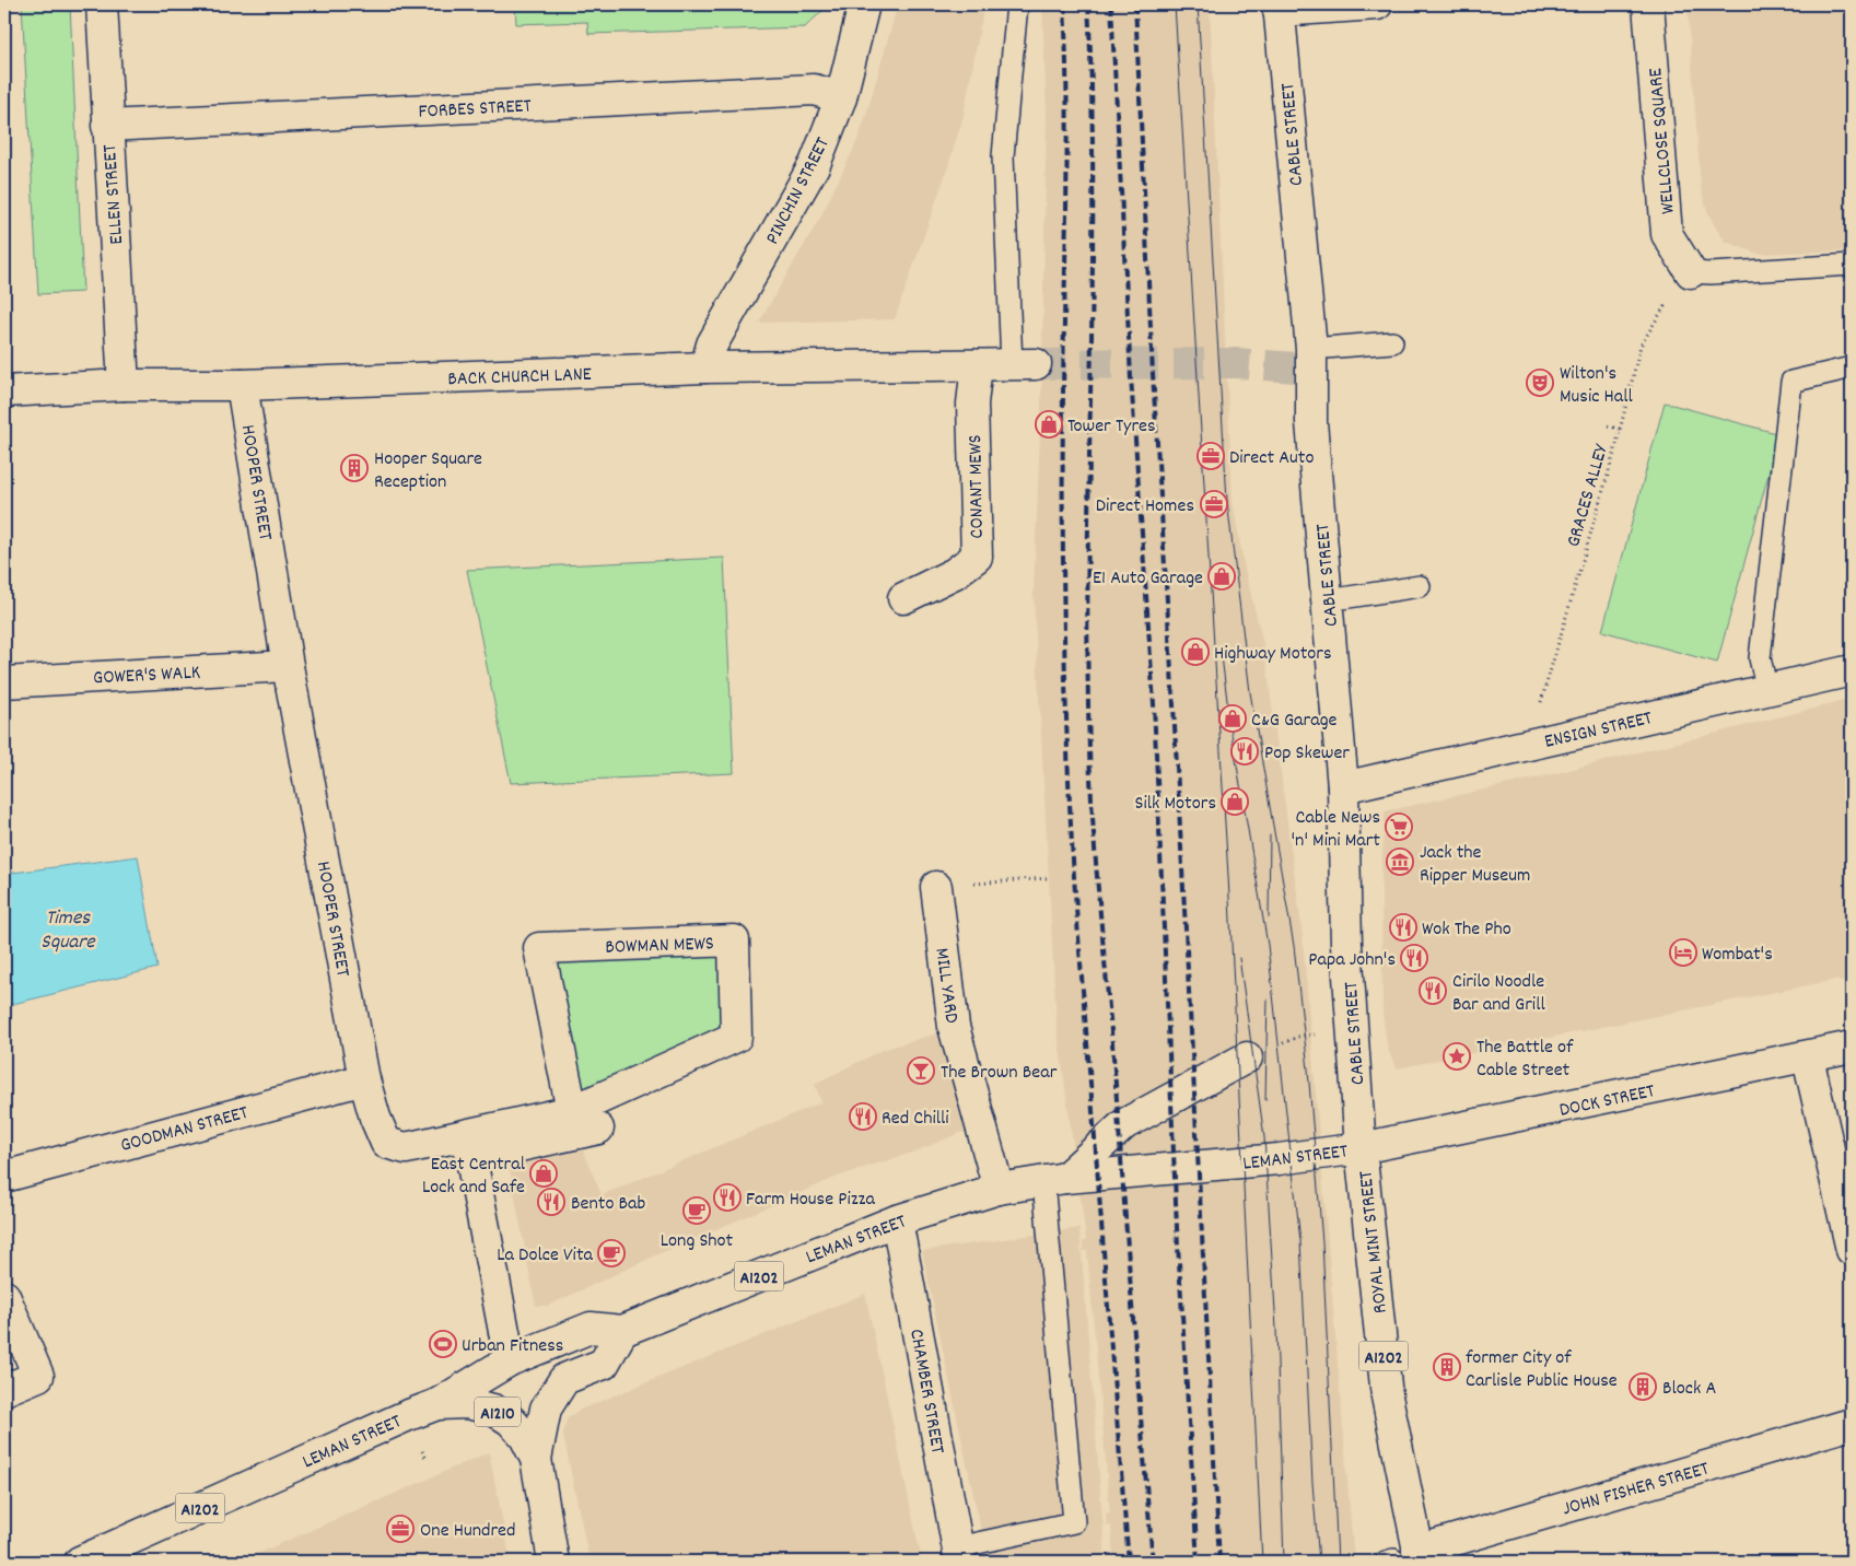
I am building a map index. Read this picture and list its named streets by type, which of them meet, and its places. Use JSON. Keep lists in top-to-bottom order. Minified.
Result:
{"streets":{"main road":["FORBES STREET","CABLE STREET","WELLCLOSE SQUARE","PINCHIN STREET","ELLEN STREET","BACK CHURCH LANE","HOOPER STREET","CONANT MEWS","GOWER'S WALK","ENSIGN STREET","BOWMAN MEWS","MILL YARD","DOCK STREET","GOODMAN STREET","LEMAN STREET","ROYAL MINT STREET","A1202","CHAMBER STREET","A1210","JOHN FISHER STREET"],"path":["GRACES ALLEY"]},"crossings":[["FORBES STREET","PINCHIN STREET"],["FORBES STREET","ELLEN STREET"],["CABLE STREET","ENSIGN STREET"],["CABLE STREET","DOCK STREET"],["CABLE STREET","LEMAN STREET"],["CABLE STREET","ROYAL MINT STREET"],["WELLCLOSE SQUARE","GRACES ALLEY"],["PINCHIN STREET","BACK CHURCH LANE"],["ELLEN STREET","BACK CHURCH LANE"],["BACK CHURCH LANE","HOOPER STREET"],["BACK CHURCH LANE","CONANT MEWS"],["HOOPER STREET","GOWER'S WALK"],["HOOPER STREET","BOWMAN MEWS"],["HOOPER STREET","GOODMAN STREET"],["GRACES ALLEY","ENSIGN STREET"],["MILL YARD","LEMAN STREET"],["DOCK STREET","LEMAN STREET"],["DOCK STREET","ROYAL MINT STREET"],["LEMAN STREET","ROYAL MINT STREET"],["LEMAN STREET","CHAMBER STREET"],["LEMAN STREET","A1210"],["ROYAL MINT STREET","JOHN FISHER STREET"]],"water":["Times Square"],"places":{"theatre":["Wilton's Music Hall"],"shop":["Tower Tyres","E1 Auto Garage","Highway Motors","C&G Garage","Silk Motors","East Central Lock and Safe"],"office":["Direct Auto","Direct Homes","One Hundred"],"building":["Hooper Square Reception","former City of Carlisle Public House","Block A"],"restaurant":["Pop Skewer","Wok The Pho","Papa John's","Cirilo Noodle Bar and Grill","Red Chilli","Farm House Pizza","Bento Bab"],"supermarket":["Cable News 'n' Mini Mart"],"museum":["Jack the Ripper Museum"],"hotel":["Wombat's"],"place":["The Battle of Cable Street"],"bar":["The Brown Bear"],"cafe":["Long Shot","La Dolce Vita"],"sports":["Urban Fitness"]}}
